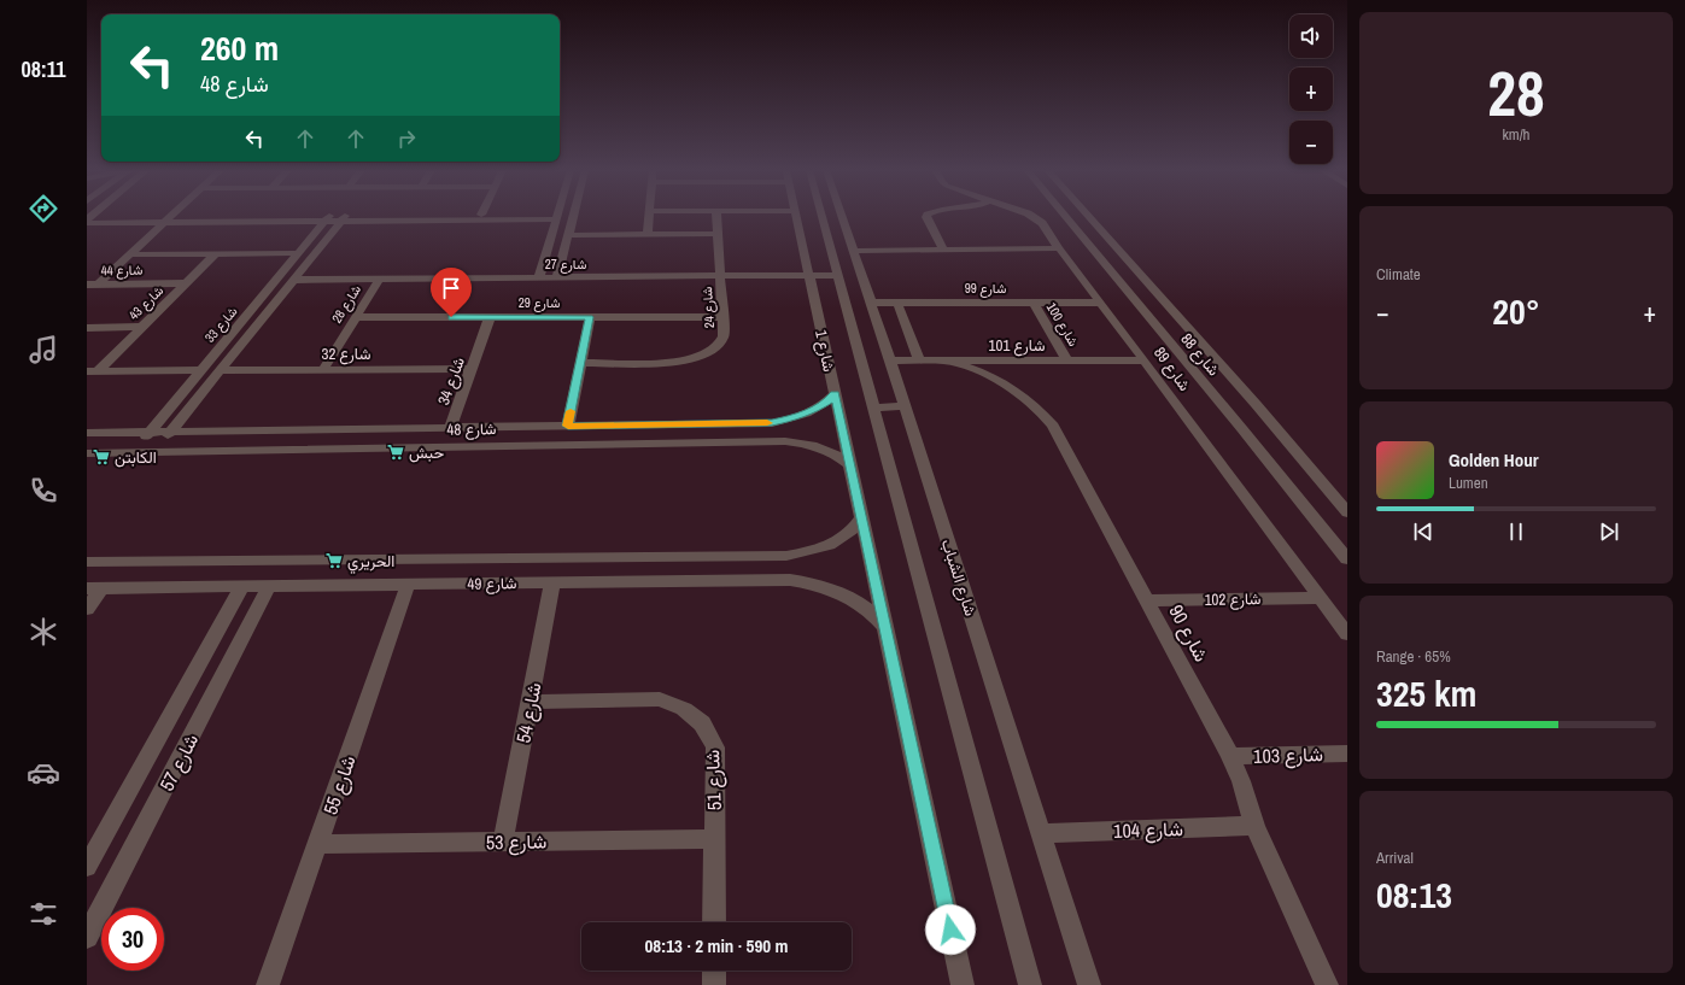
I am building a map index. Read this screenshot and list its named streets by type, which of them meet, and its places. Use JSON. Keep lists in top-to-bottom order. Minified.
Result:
{"streets":{"street":["شارع 27","شارع 44","شارع 99","شارع 43","شارع 29","شارع 28","شارع 24","شارع 33","شارع 100","شارع 101","شارع 1","شارع 32","شارع 88","شارع 89","شارع 34","شارع 48","شارع الشباب","شارع 49","شارع 102","شارع 90","شارع 54","شارع 103","شارع 57","شارع 51","شارع 55","شارع 104","شارع 53"]},"crossings":[["شارع 27","شارع 28"],["شارع 27","شارع 24"],["شارع 27","شارع 33"],["شارع 27","شارع 1"],["شارع 44","شارع 43"],["شارع 99","شارع 100"],["شارع 99","شارع 89"],["شارع 99","شارع الشباب"],["شارع 29","شارع 28"],["شارع 29","شارع 24"],["شارع 29","شارع 34"],["شارع 28","شارع 32"],["شارع 33","شارع 32"],["شارع 33","شارع 48"],["شارع 100","شارع 101"],["شارع 101","شارع 89"],["شارع 101","شارع الشباب"],["شارع 101","شارع 90"],["شارع 1","شارع 48"],["شارع 1","شارع 49"],["شارع 32","شارع 34"],["شارع 89","شارع 102"],["شارع 34","شارع 48"],["شارع الشباب","شارع 104"],["شارع 49","شارع 54"],["شارع 49","شارع 57"],["شارع 49","شارع 55"],["شارع 102","شارع 90"],["شارع 90","شارع 103"],["شارع 90","شارع 104"],["شارع 54","شارع 51"],["شارع 54","شارع 53"],["شارع 51","شارع 53"],["شارع 55","شارع 53"]],"places":{"supermarket":["حبش","الكابتن","الحريري"]},"page":{"tabs":"08:11","tile":[["28","km/h"],"Climate",["Range · 65%","325 km"],["Arrival","08:13"]],"map_buttons":["+","−"],"turn":["260 m","شارع 48"],"heat":["−","20°","+"],"song":["Golden Hour","Lumen"],"limit":"30","trip":"08:13 · 2 min · 590 m"}}
